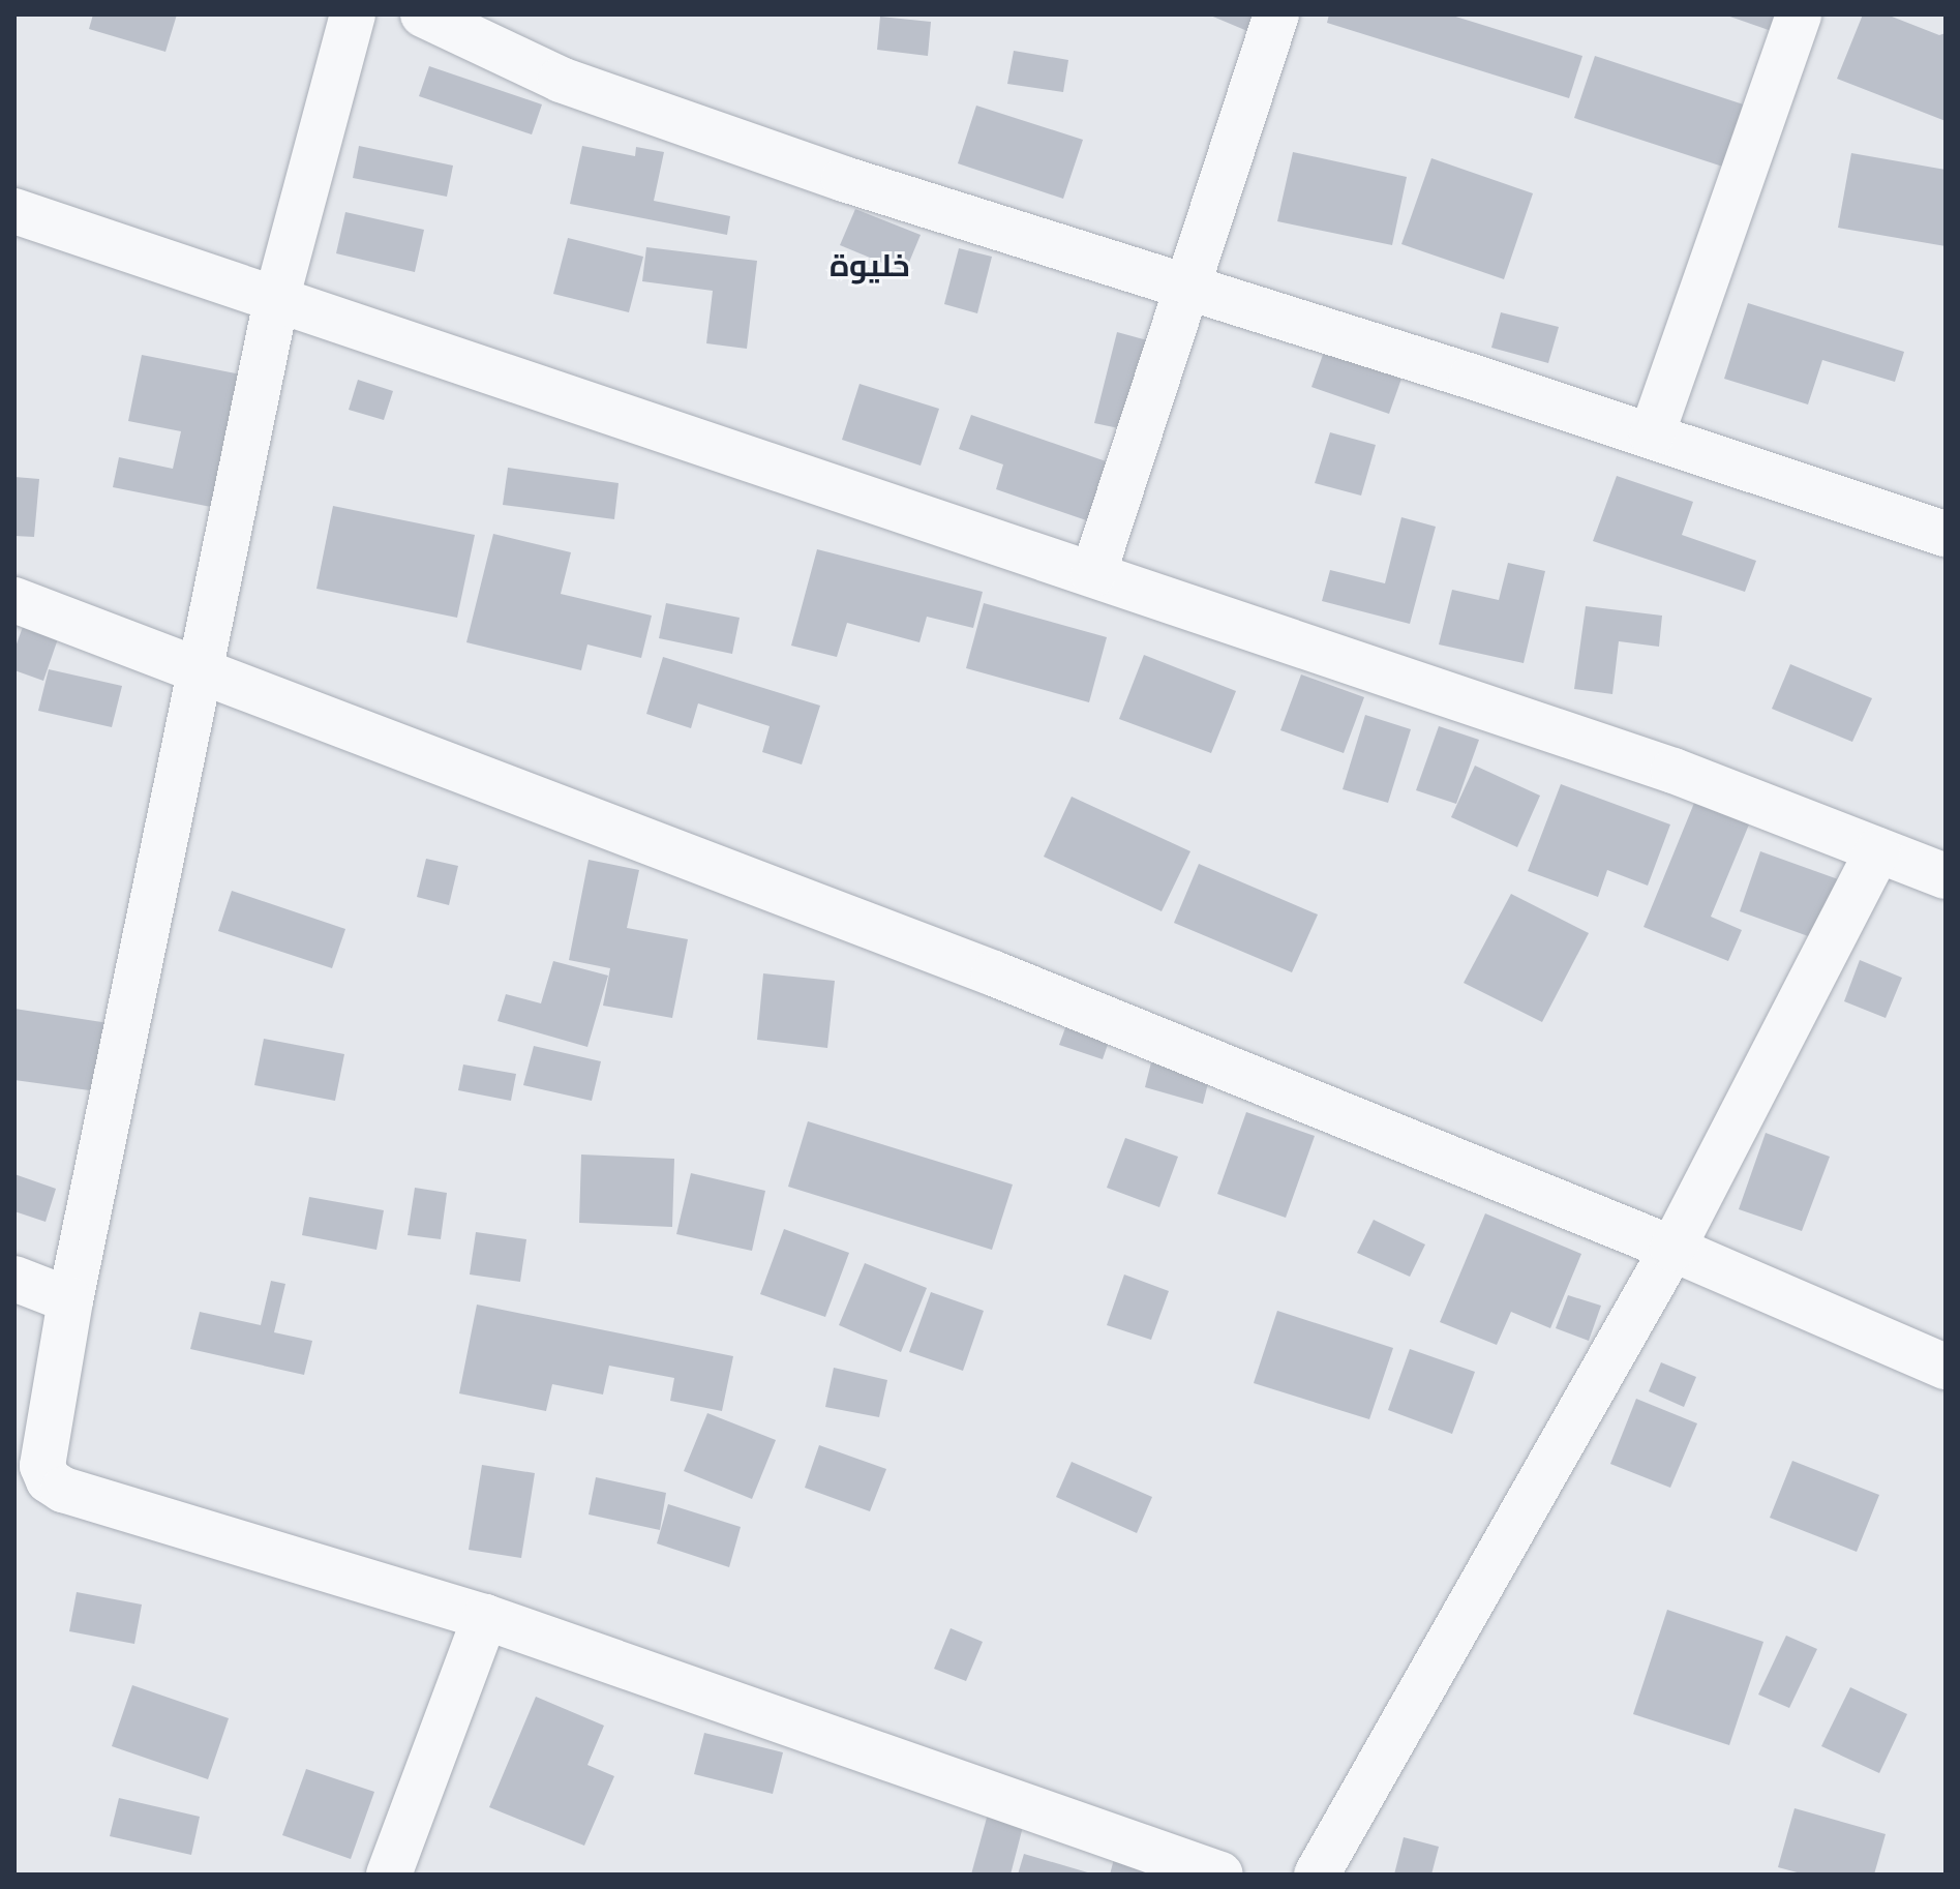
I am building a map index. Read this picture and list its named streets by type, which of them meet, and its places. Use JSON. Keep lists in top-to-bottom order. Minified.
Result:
{"districts":["خليوة"]}
